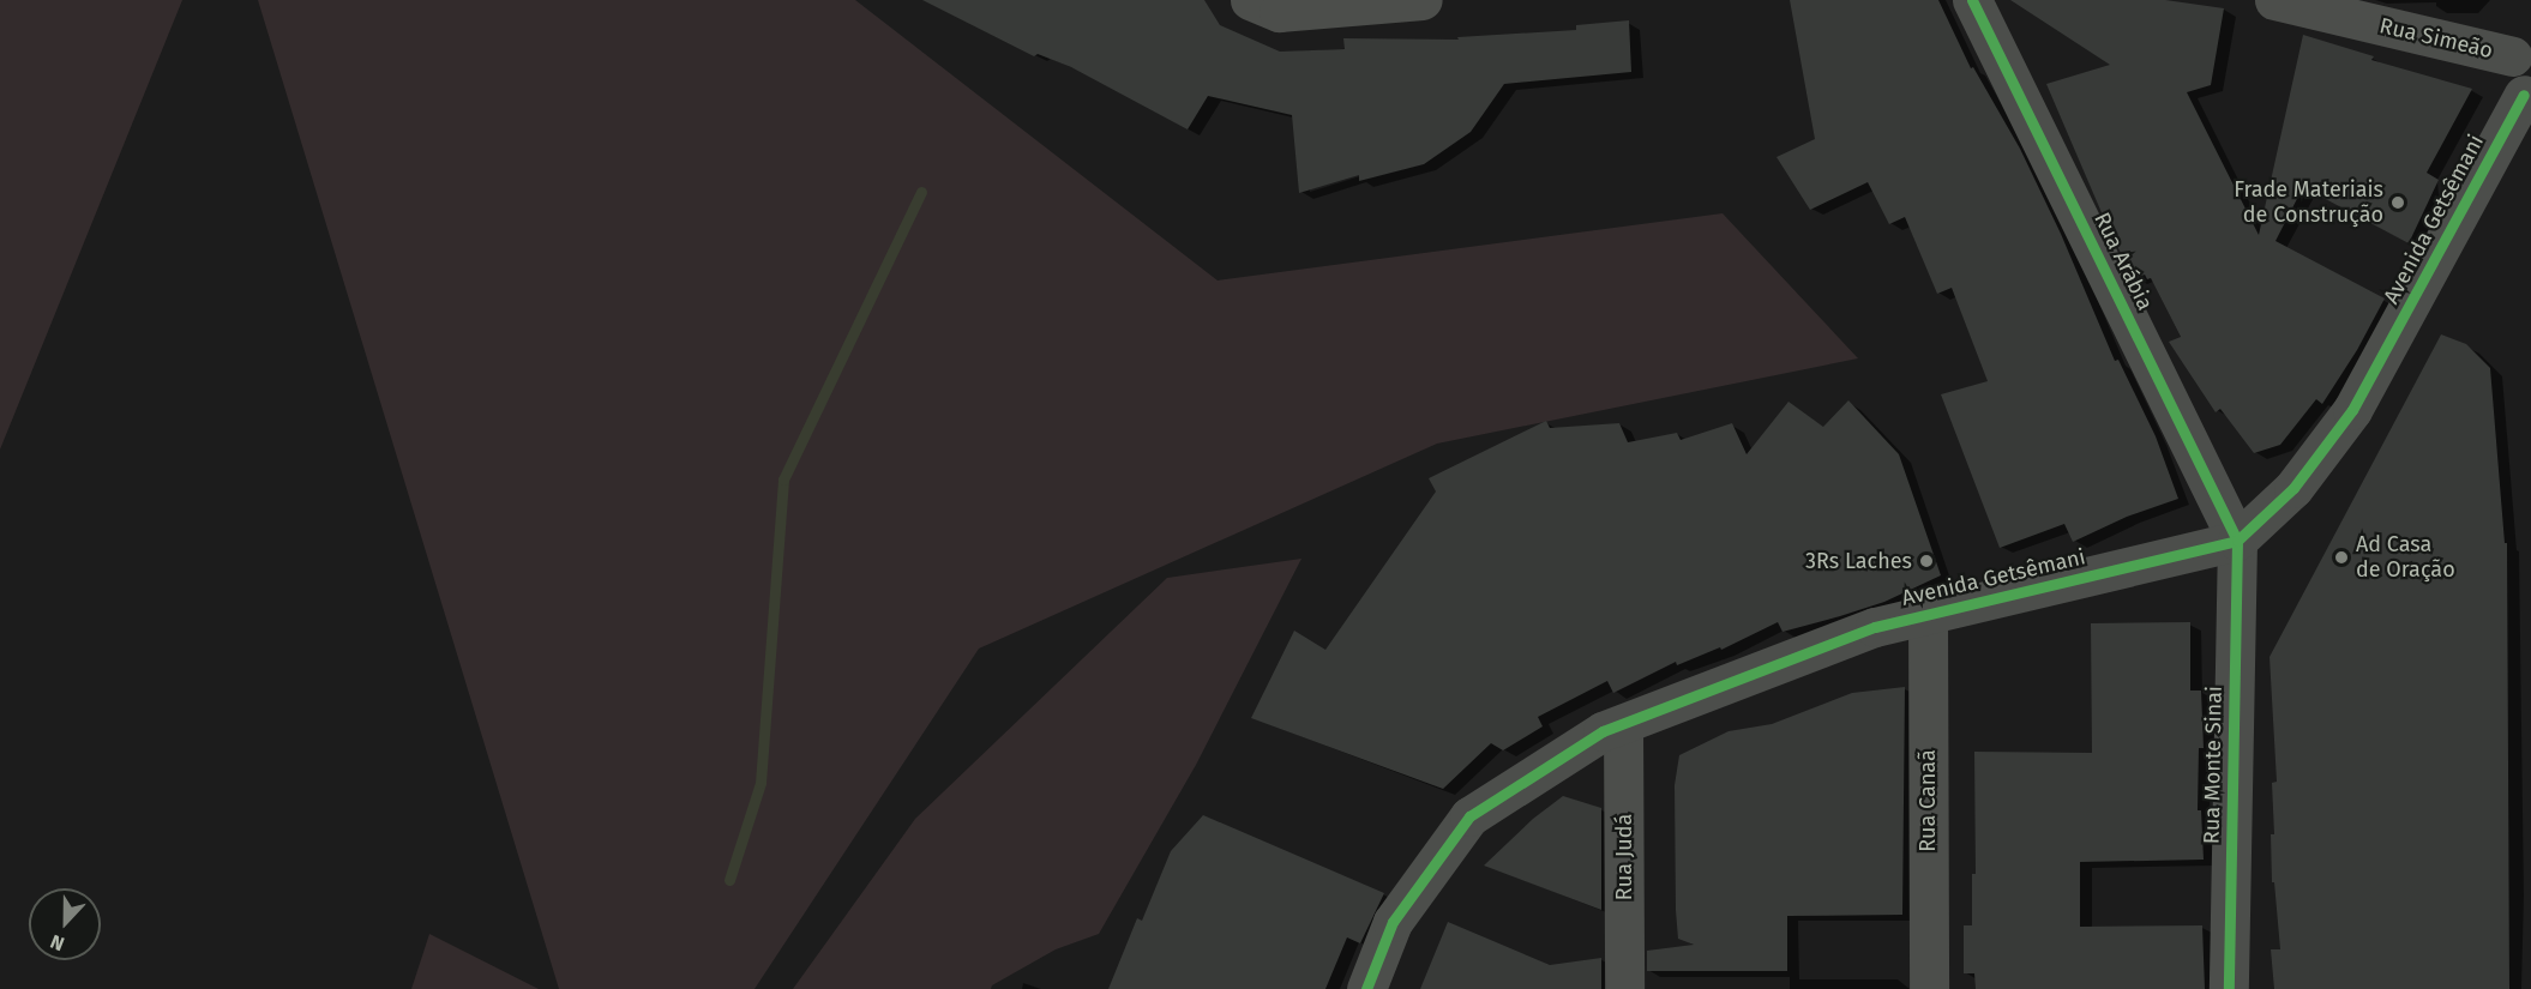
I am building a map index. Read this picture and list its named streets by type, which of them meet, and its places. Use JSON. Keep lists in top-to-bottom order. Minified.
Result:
{"streets":{"street":["Rua Simeão","Avenida Getsêmani","Rua Arábia","Rua Monte Sinai","Rua Canaã","Rua Judá"]},"crossings":[["Avenida Getsêmani","Rua Arábia"],["Avenida Getsêmani","Rua Monte Sinai"],["Avenida Getsêmani","Rua Canaã"],["Avenida Getsêmani","Rua Judá"],["Rua Arábia","Rua Monte Sinai"]],"places":["Frade Materiais de Construção","Ad Casa de Oração","3Rs Laches"],"north":"bottom"}
